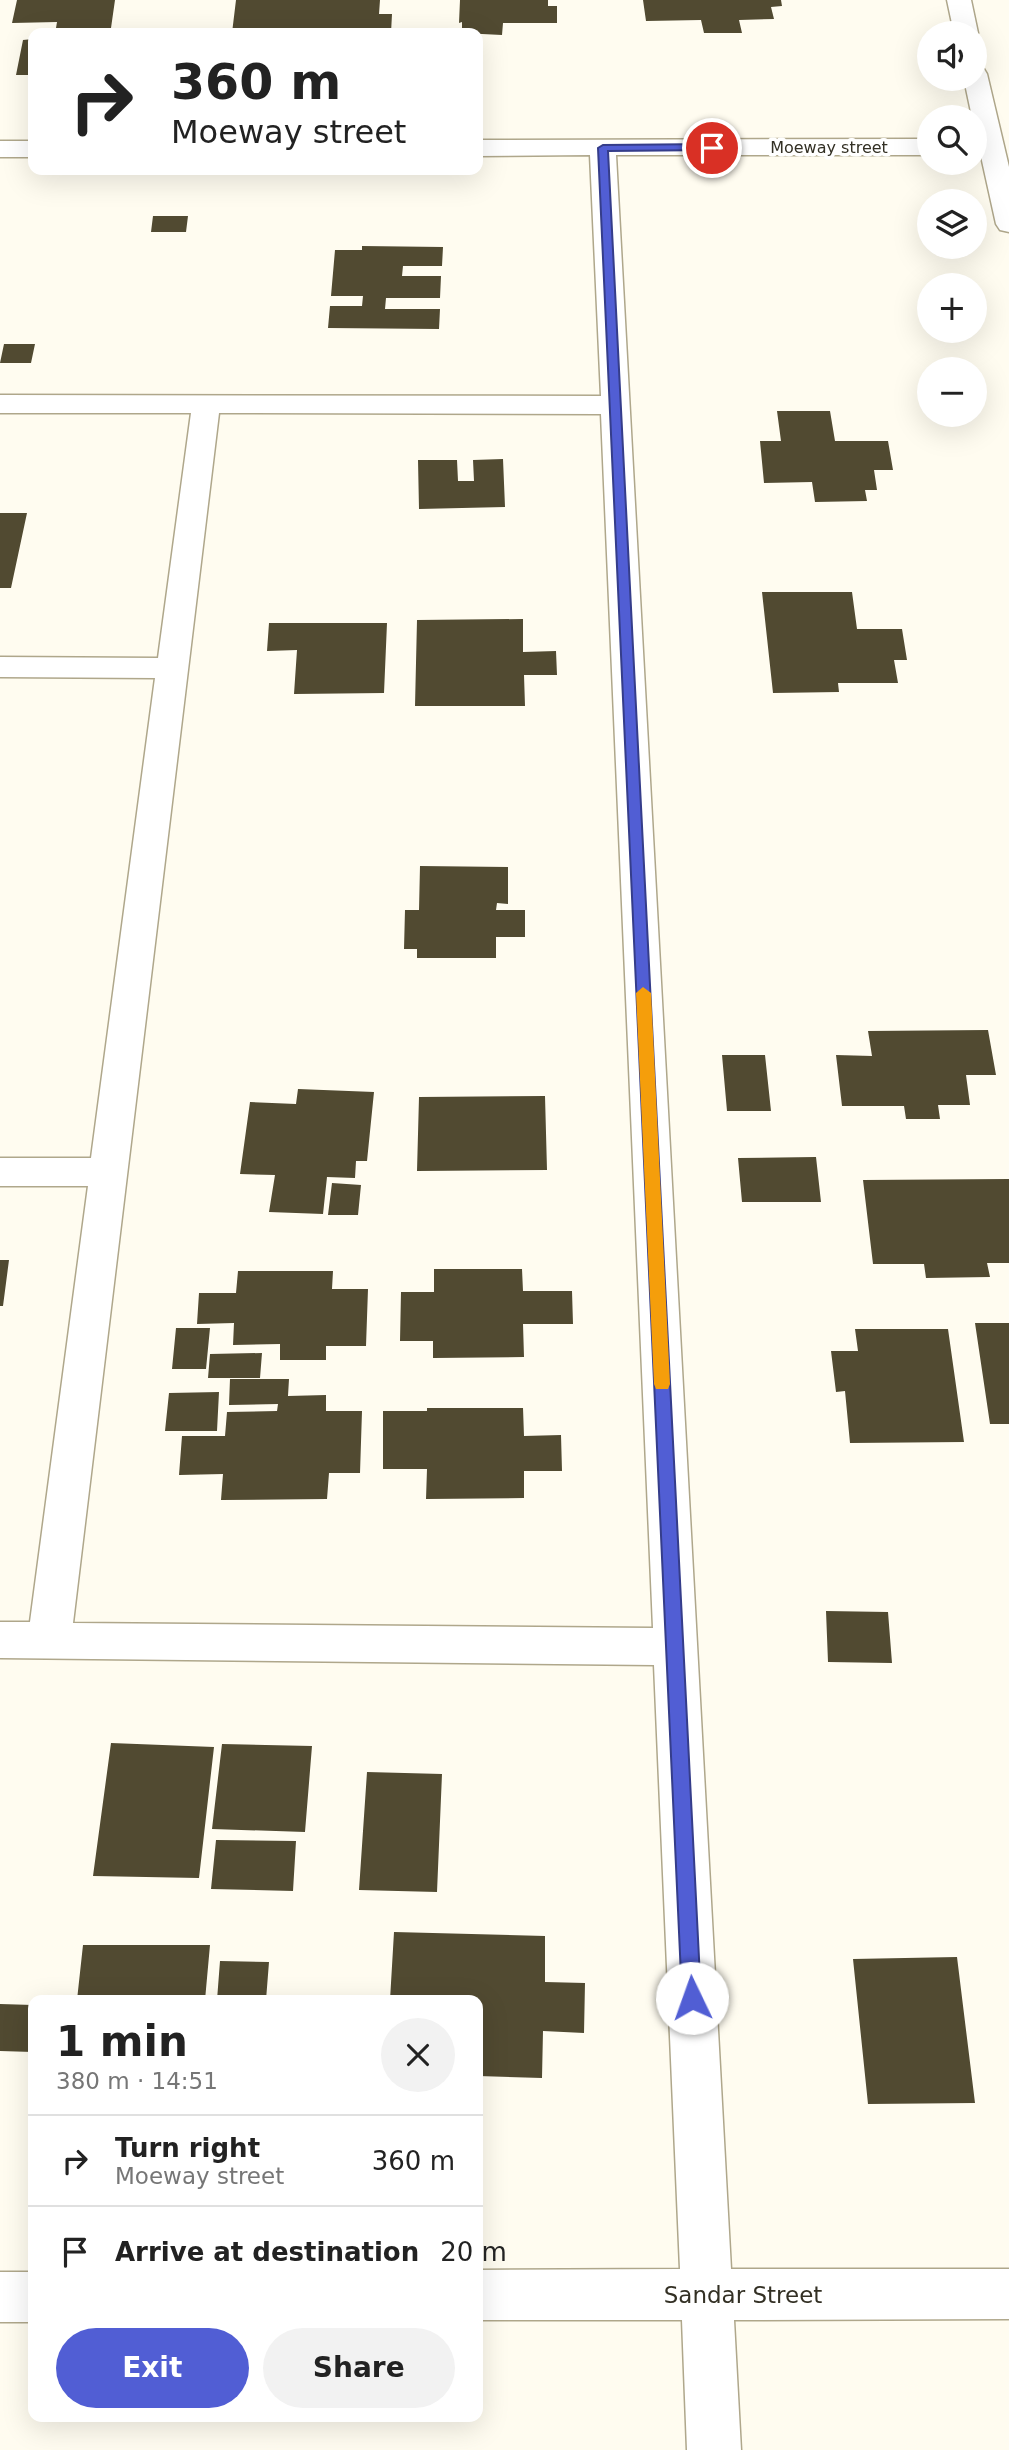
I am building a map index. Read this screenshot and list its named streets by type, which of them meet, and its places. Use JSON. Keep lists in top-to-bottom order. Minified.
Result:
{"streets":{"street":["Moeway street","Sandar Street"]},"page":{"map_buttons":["+","−"],"turn":["360 m","Moeway street"],"heading":["1 min","380 m · 14:51"],"list":[{"name":"Turn right","note":"Moeway street","value":"360 m"},{"name":"Arrive at destination","value":"20 m"}],"buttons":["Exit","Share"]}}
